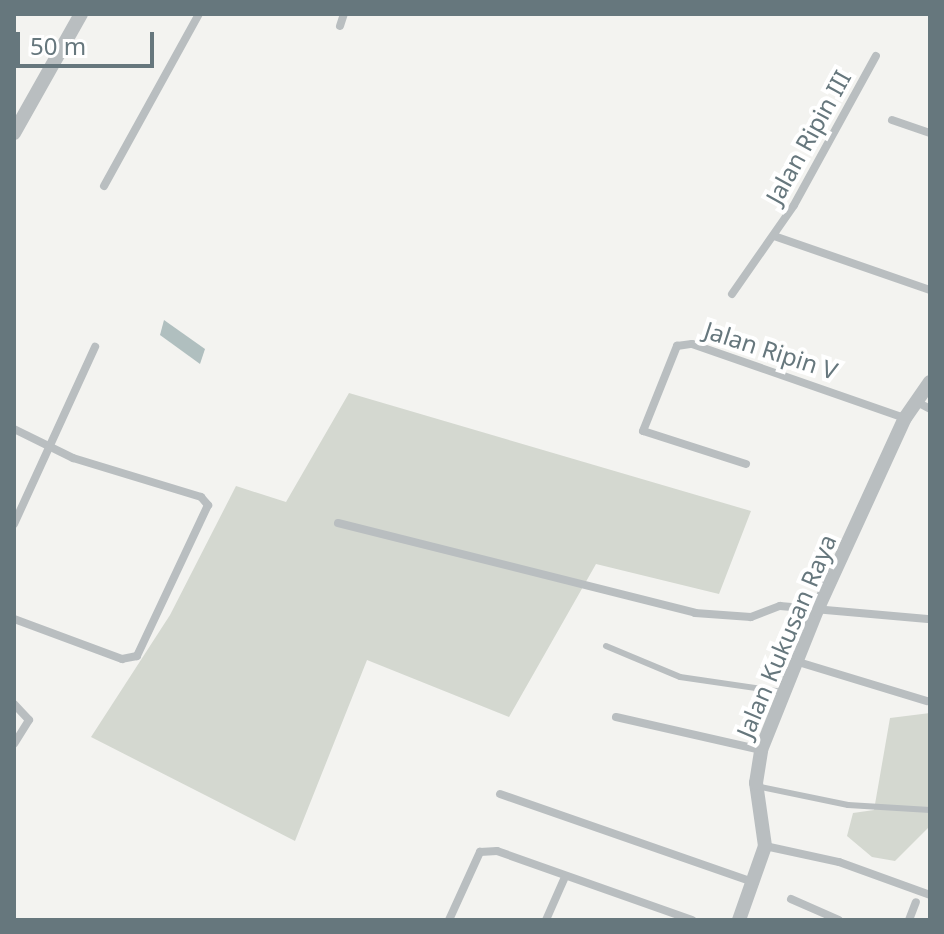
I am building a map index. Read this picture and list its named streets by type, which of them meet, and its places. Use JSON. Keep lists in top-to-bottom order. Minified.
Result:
{"streets":{"street":["Jalan Ripin III","Jalan Ripin V","Jalan Kukusan Raya"]},"crossings":[["Jalan Ripin V","Jalan Kukusan Raya"]],"scale_bar":"50 m"}
